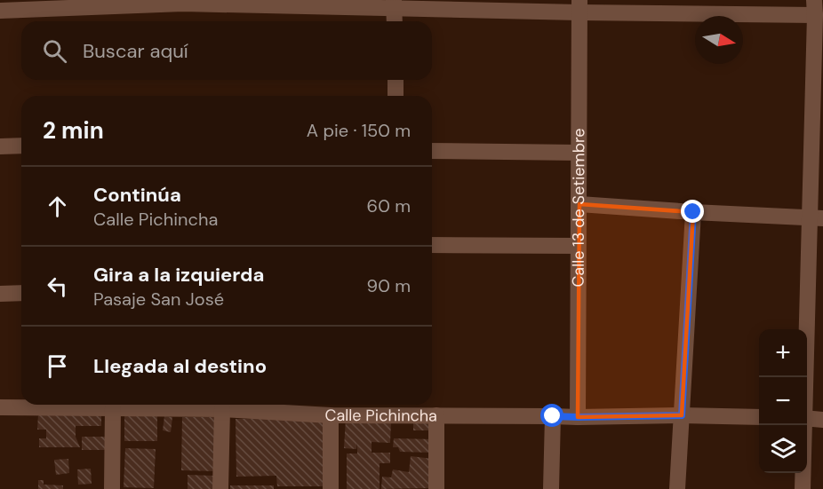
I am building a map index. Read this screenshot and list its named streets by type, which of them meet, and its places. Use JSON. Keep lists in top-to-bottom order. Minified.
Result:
{"streets":{"street":["Calle 13 de Setiembre","Calle Pichincha"]},"crossings":[["Calle 13 de Setiembre","Calle Pichincha"]],"north":"right","page":{"search":"Buscar aquí","heading":["2 min","A pie · 150 m"],"list":[["Continúa","Calle Pichincha","60 m"],["Gira a la izquierda","Pasaje San José","90 m"],"Llegada al destino"],"map_buttons":["+","−"]}}
